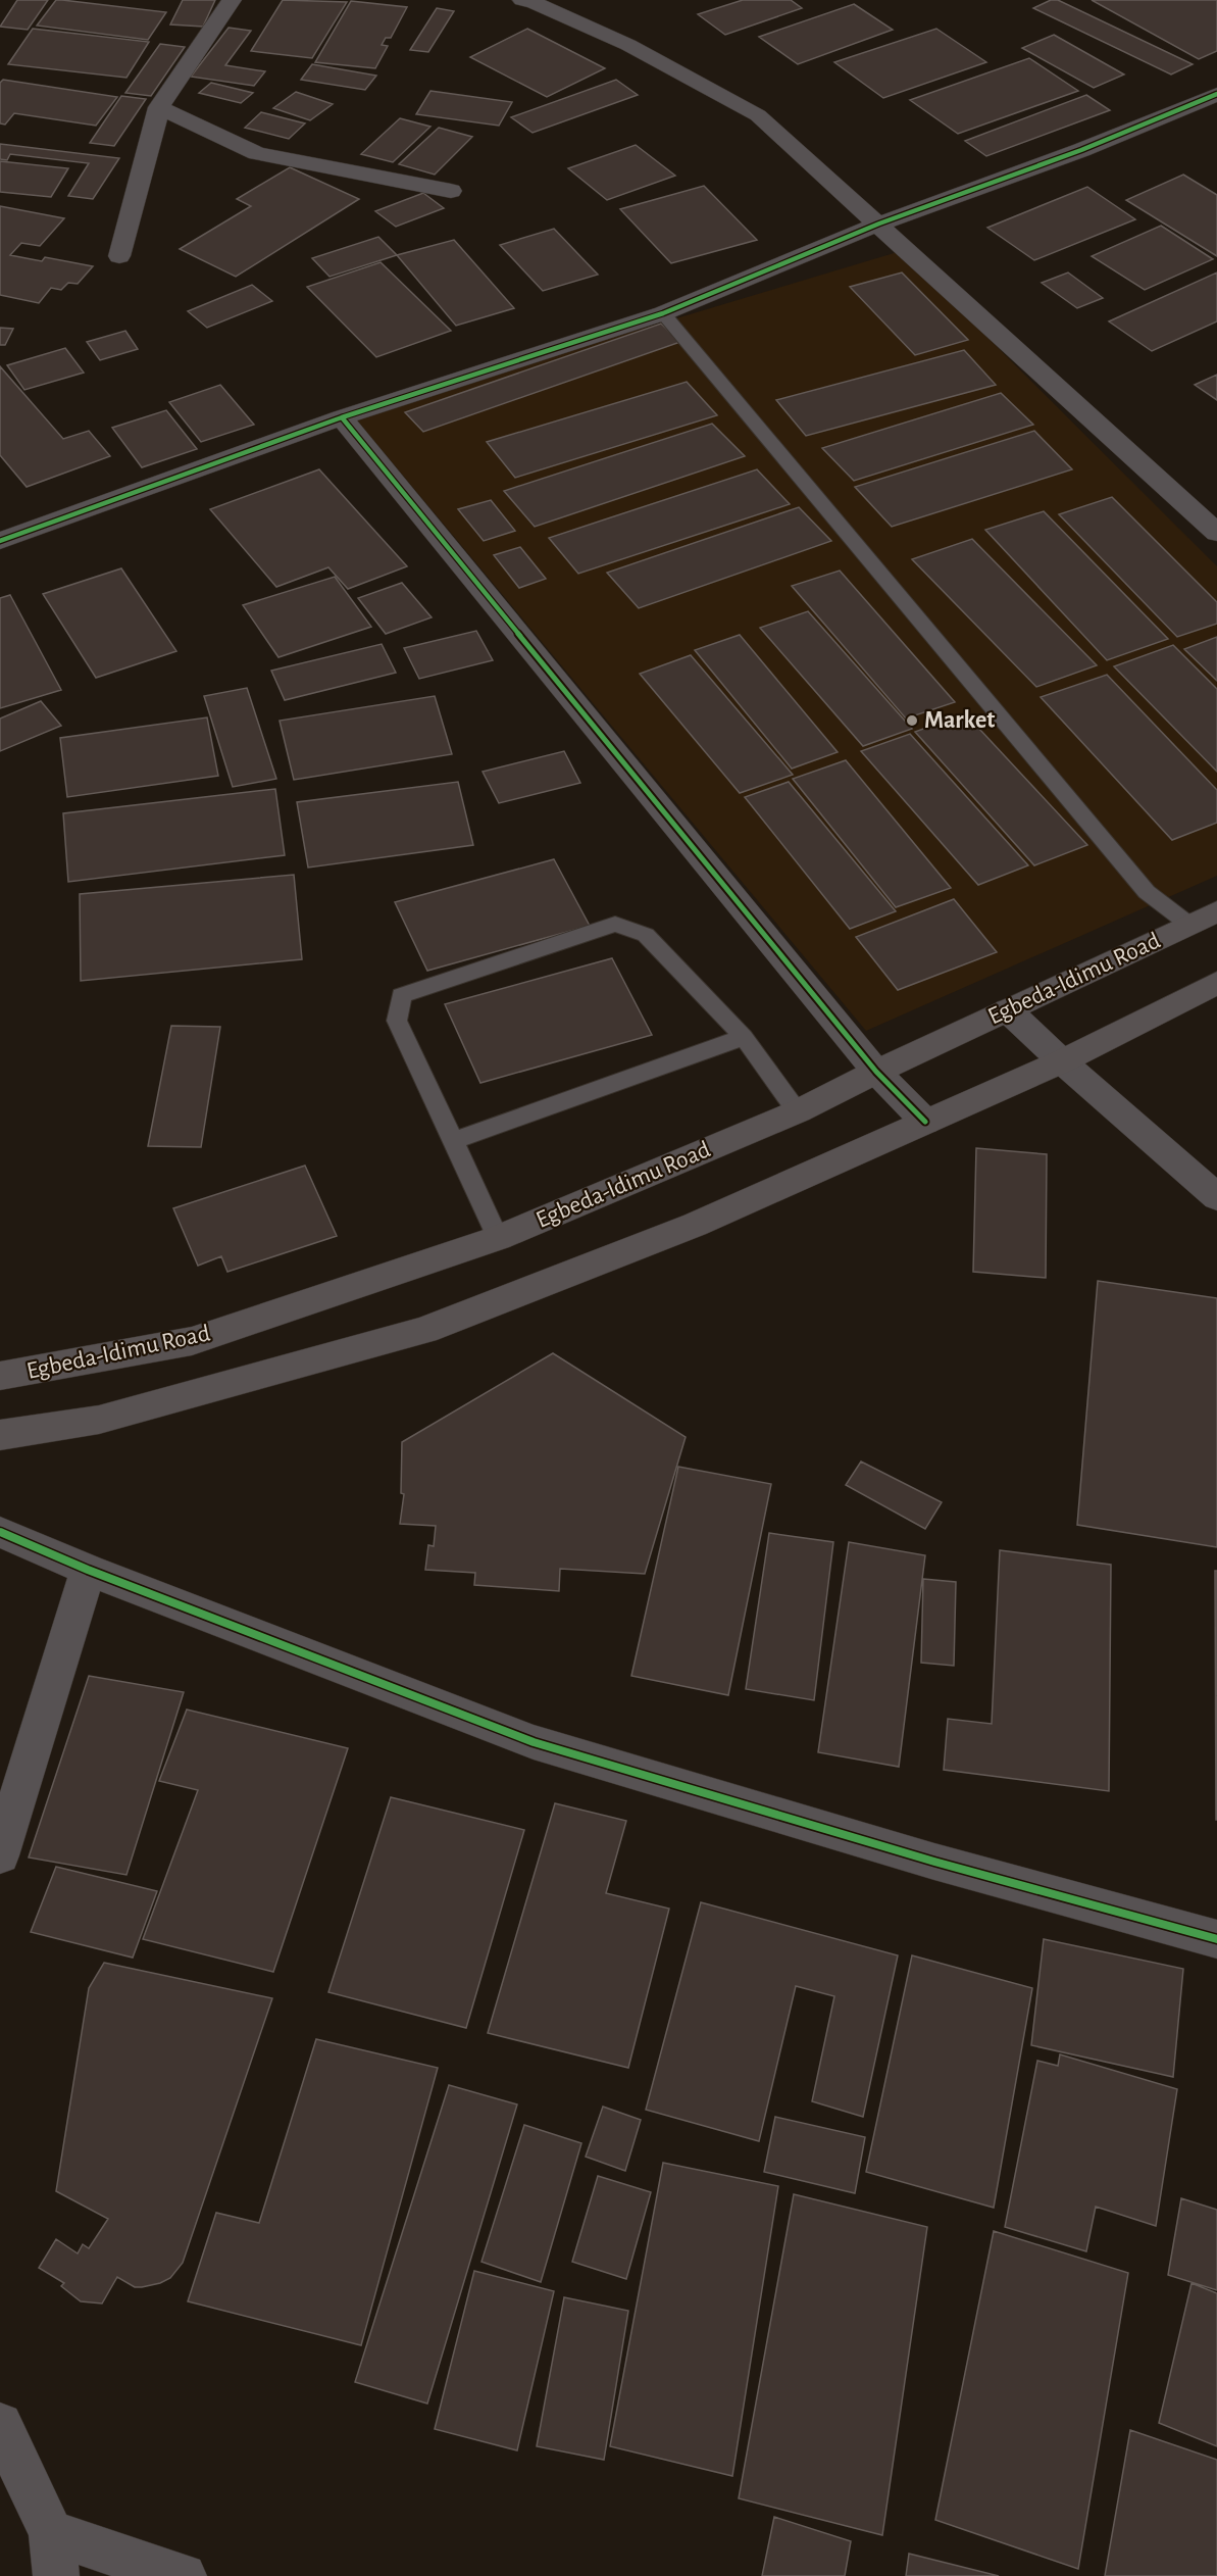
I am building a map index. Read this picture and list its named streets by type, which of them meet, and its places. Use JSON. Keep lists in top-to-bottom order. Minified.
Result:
{"streets":{"main road":["Egbeda-Idimu Road"]},"places":["Market"]}
